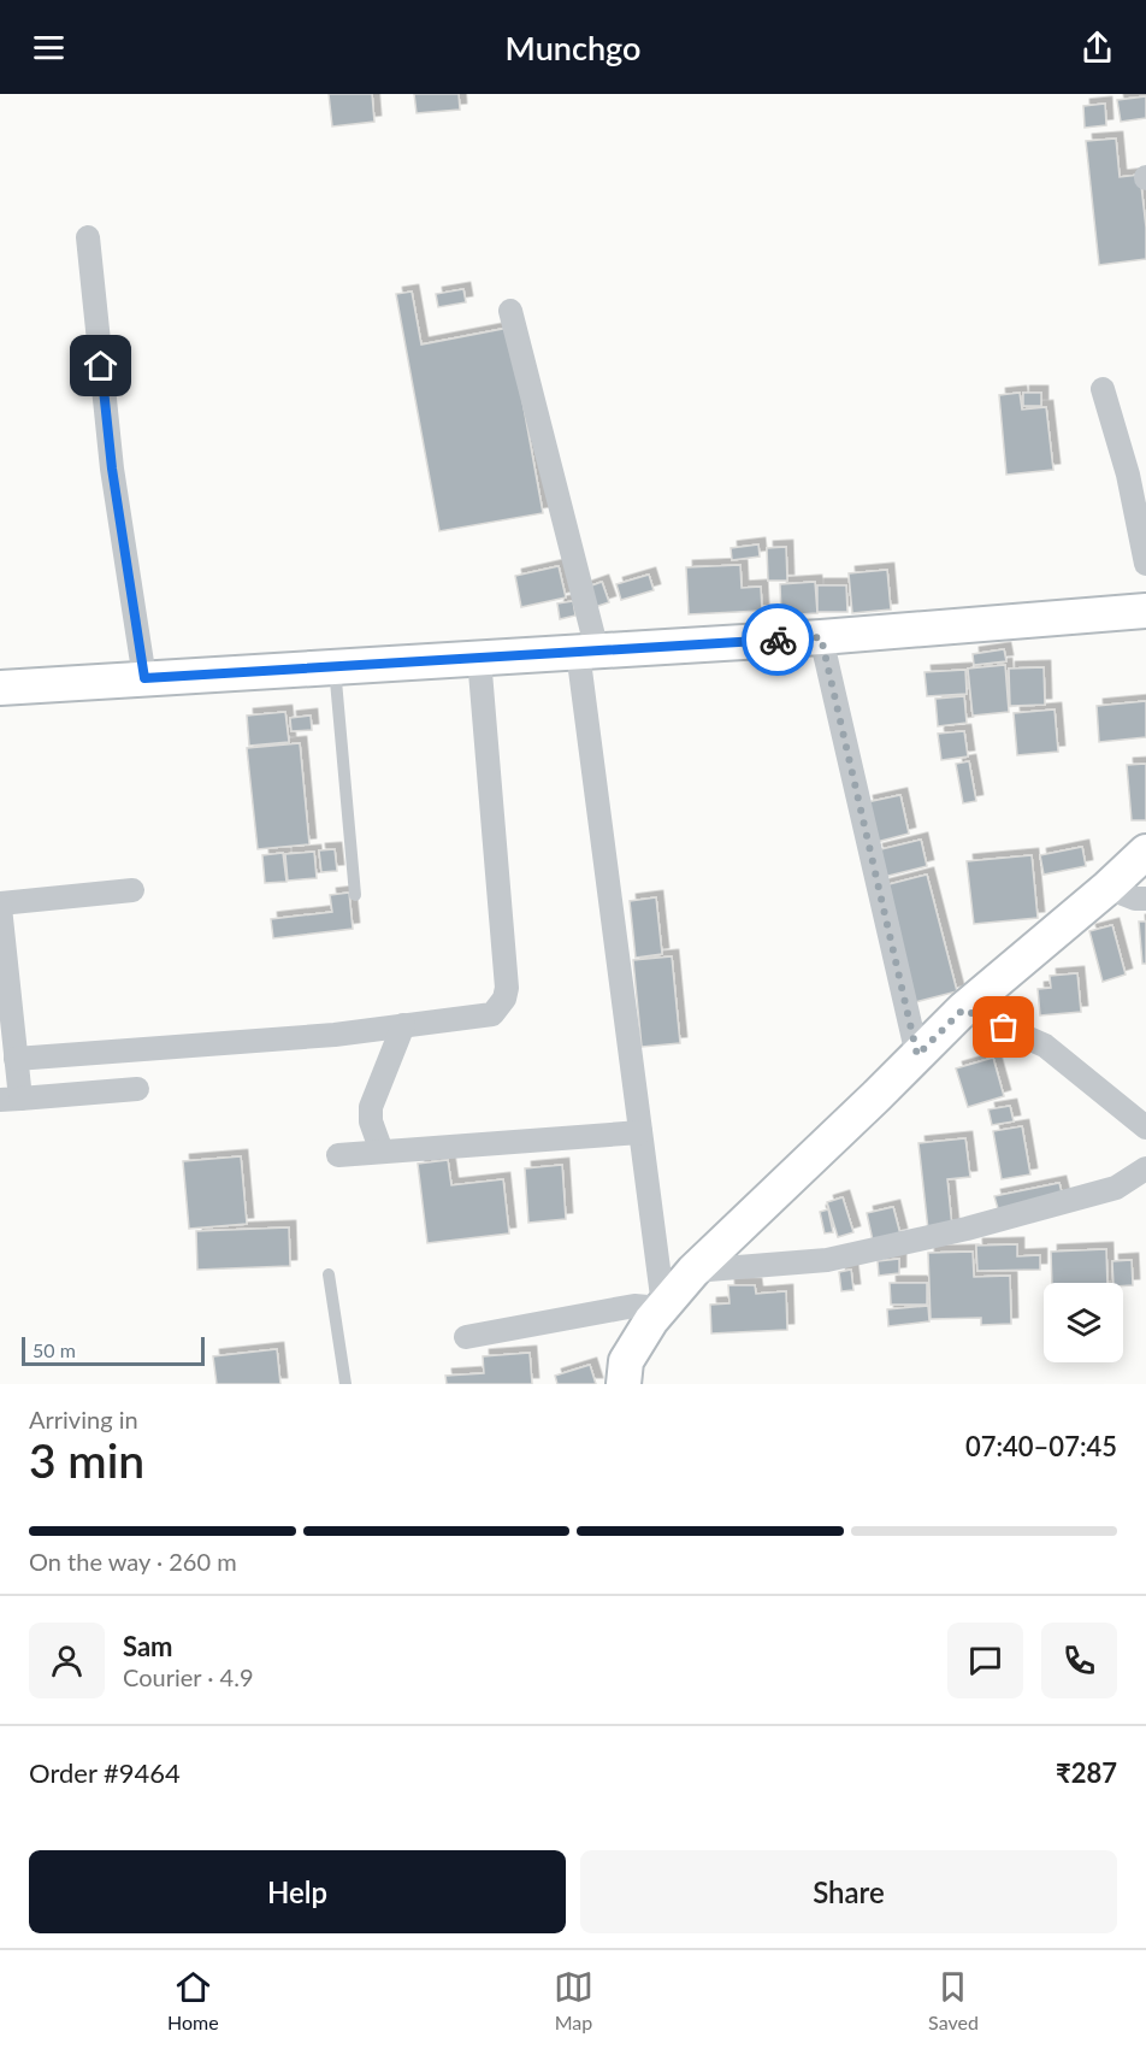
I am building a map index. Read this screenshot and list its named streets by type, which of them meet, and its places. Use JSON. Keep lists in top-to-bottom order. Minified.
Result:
{"scale_bar":"50 m","page":{"header":"Munchgo","scale":"50 m","heading":["3 min","Arriving in","07:40–07:45"],"panel":["Sam","Courier · 4.9","Order #9464","₹287"],"bar":"On the way · 260 m","buttons":["Help","Share"],"tabs":["Home","Map","Saved"]}}
